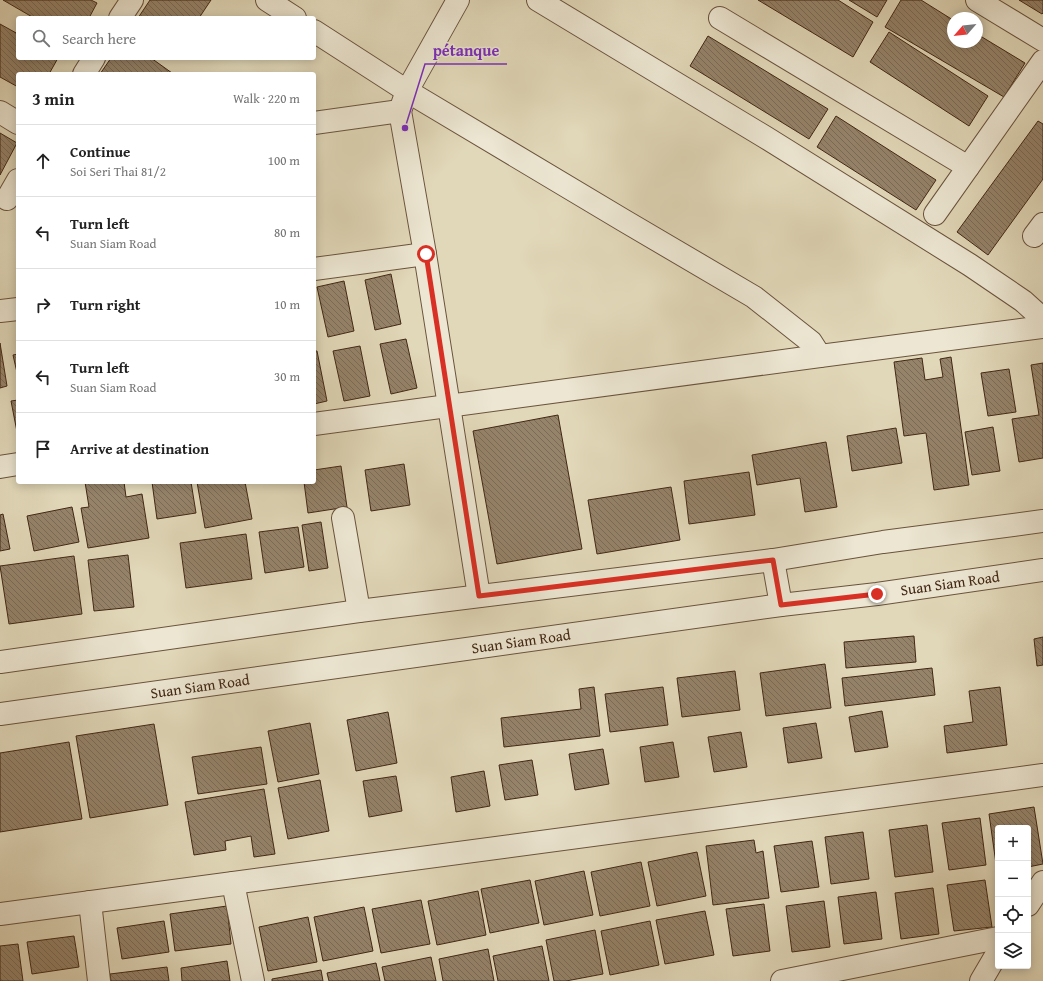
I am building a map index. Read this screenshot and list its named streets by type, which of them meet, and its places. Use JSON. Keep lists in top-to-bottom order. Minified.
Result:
{"streets":{"street":["Suan Siam Road"]},"places":["pétanque"],"north":"bottom left","page":{"search":"Search here","heading":["3 min","Walk · 220 m"],"list":[["Continue","Soi Seri Thai 81/2","100 m"],["Turn left","Suan Siam Road","80 m"],["Turn right","10 m"],["Turn left","Suan Siam Road","30 m"],"Arrive at destination"],"map_buttons":["+","−"]}}
